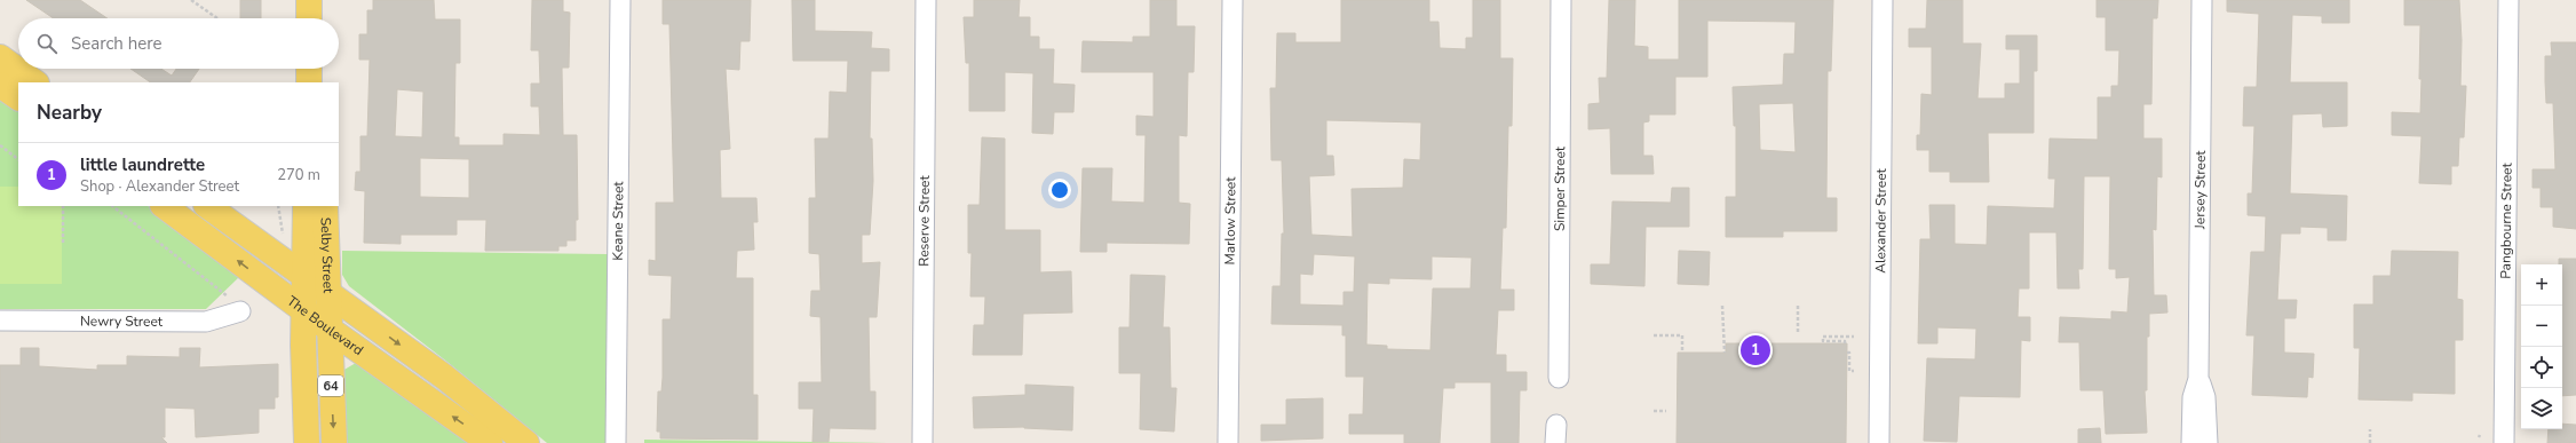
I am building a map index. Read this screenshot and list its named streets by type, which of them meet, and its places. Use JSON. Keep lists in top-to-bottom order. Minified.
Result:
{"streets":{"main road":["Selby Street","The Boulevard","64"],"street":["Simper Street","Jersey Street","Pangbourne Street","Keane Street","Reserve Street","Marlow Street","Alexander Street","Newry Street"]},"crossings":[["Selby Street","The Boulevard"]],"page":{"search":"Search here","heading":"Nearby","list":[{"mark":"1","name":"little laundrette","note":"Shop · Alexander Street","value":"270 m"}],"map_buttons":["+","−"],"pins":"1"}}
